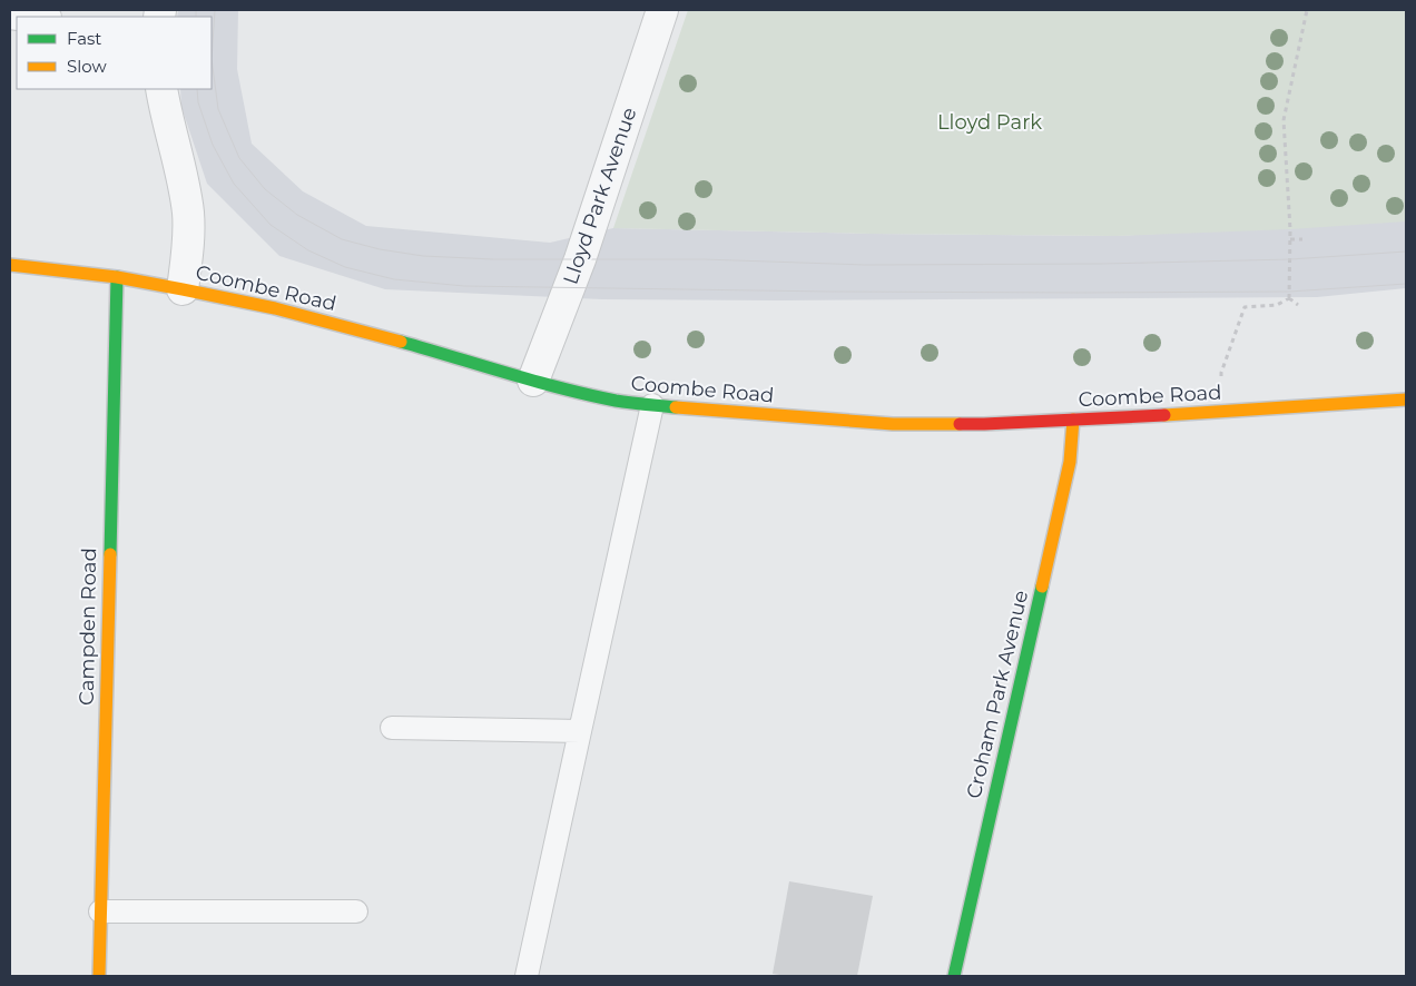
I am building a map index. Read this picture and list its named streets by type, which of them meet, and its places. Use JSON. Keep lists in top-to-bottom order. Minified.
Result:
{"streets":{"main road":["Coombe Road","Campden Road","Croham Park Avenue"],"street":["Lloyd Park Avenue"]},"crossings":[["Lloyd Park Avenue","Coombe Road"],["Coombe Road","Campden Road"],["Coombe Road","Croham Park Avenue"]],"parks":["Lloyd Park"],"legend":["Fast","Slow"]}
